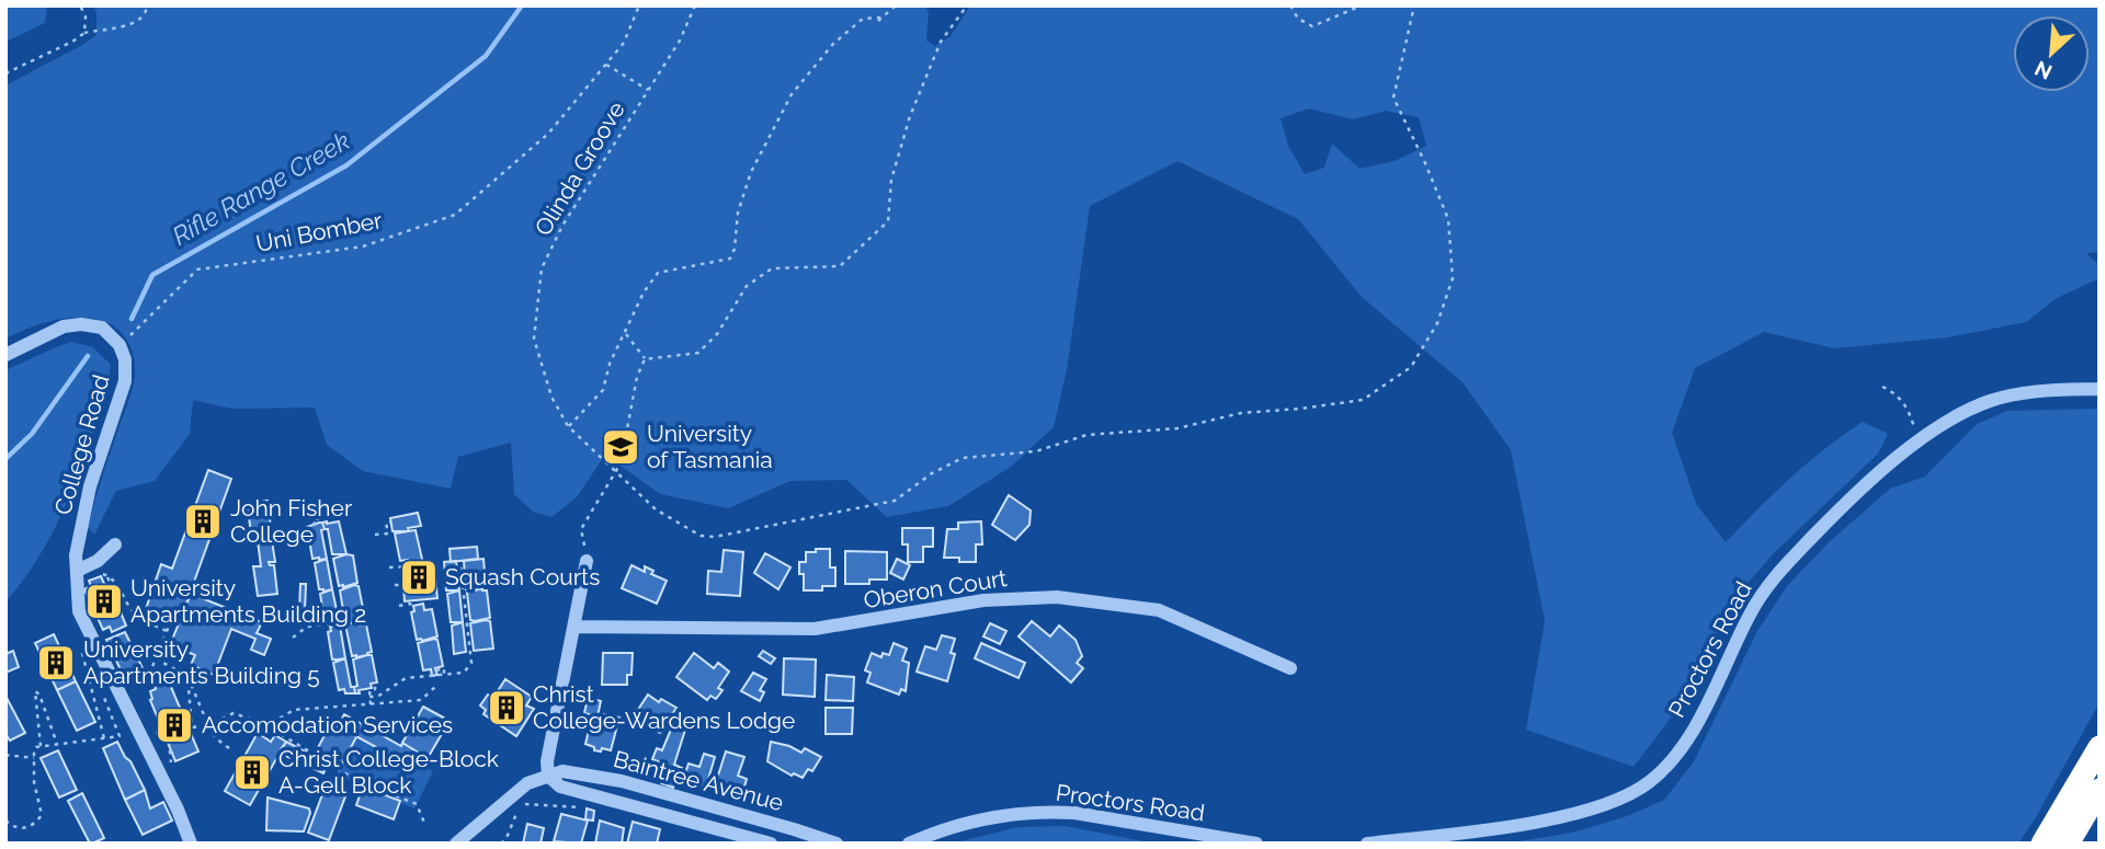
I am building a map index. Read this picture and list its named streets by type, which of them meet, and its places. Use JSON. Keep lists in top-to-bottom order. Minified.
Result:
{"streets":{"street":["College Road","Oberon Court","Proctors Road","Baintree Avenue"],"path":["Olinda Groove","Uni Bomber"]},"crossings":[["Uni Bomber","College Road"]],"water":["Rifle Range Creek"],"places":{"school or university":["University of Tasmania"],"building":["John Fisher College","Squash Courts","University Apartments Building 2","University Apartments Building 5","Christ College-Wardens Lodge","Accomodation Services","Christ College-Block A-Gell Block"]},"north":"bottom left"}
